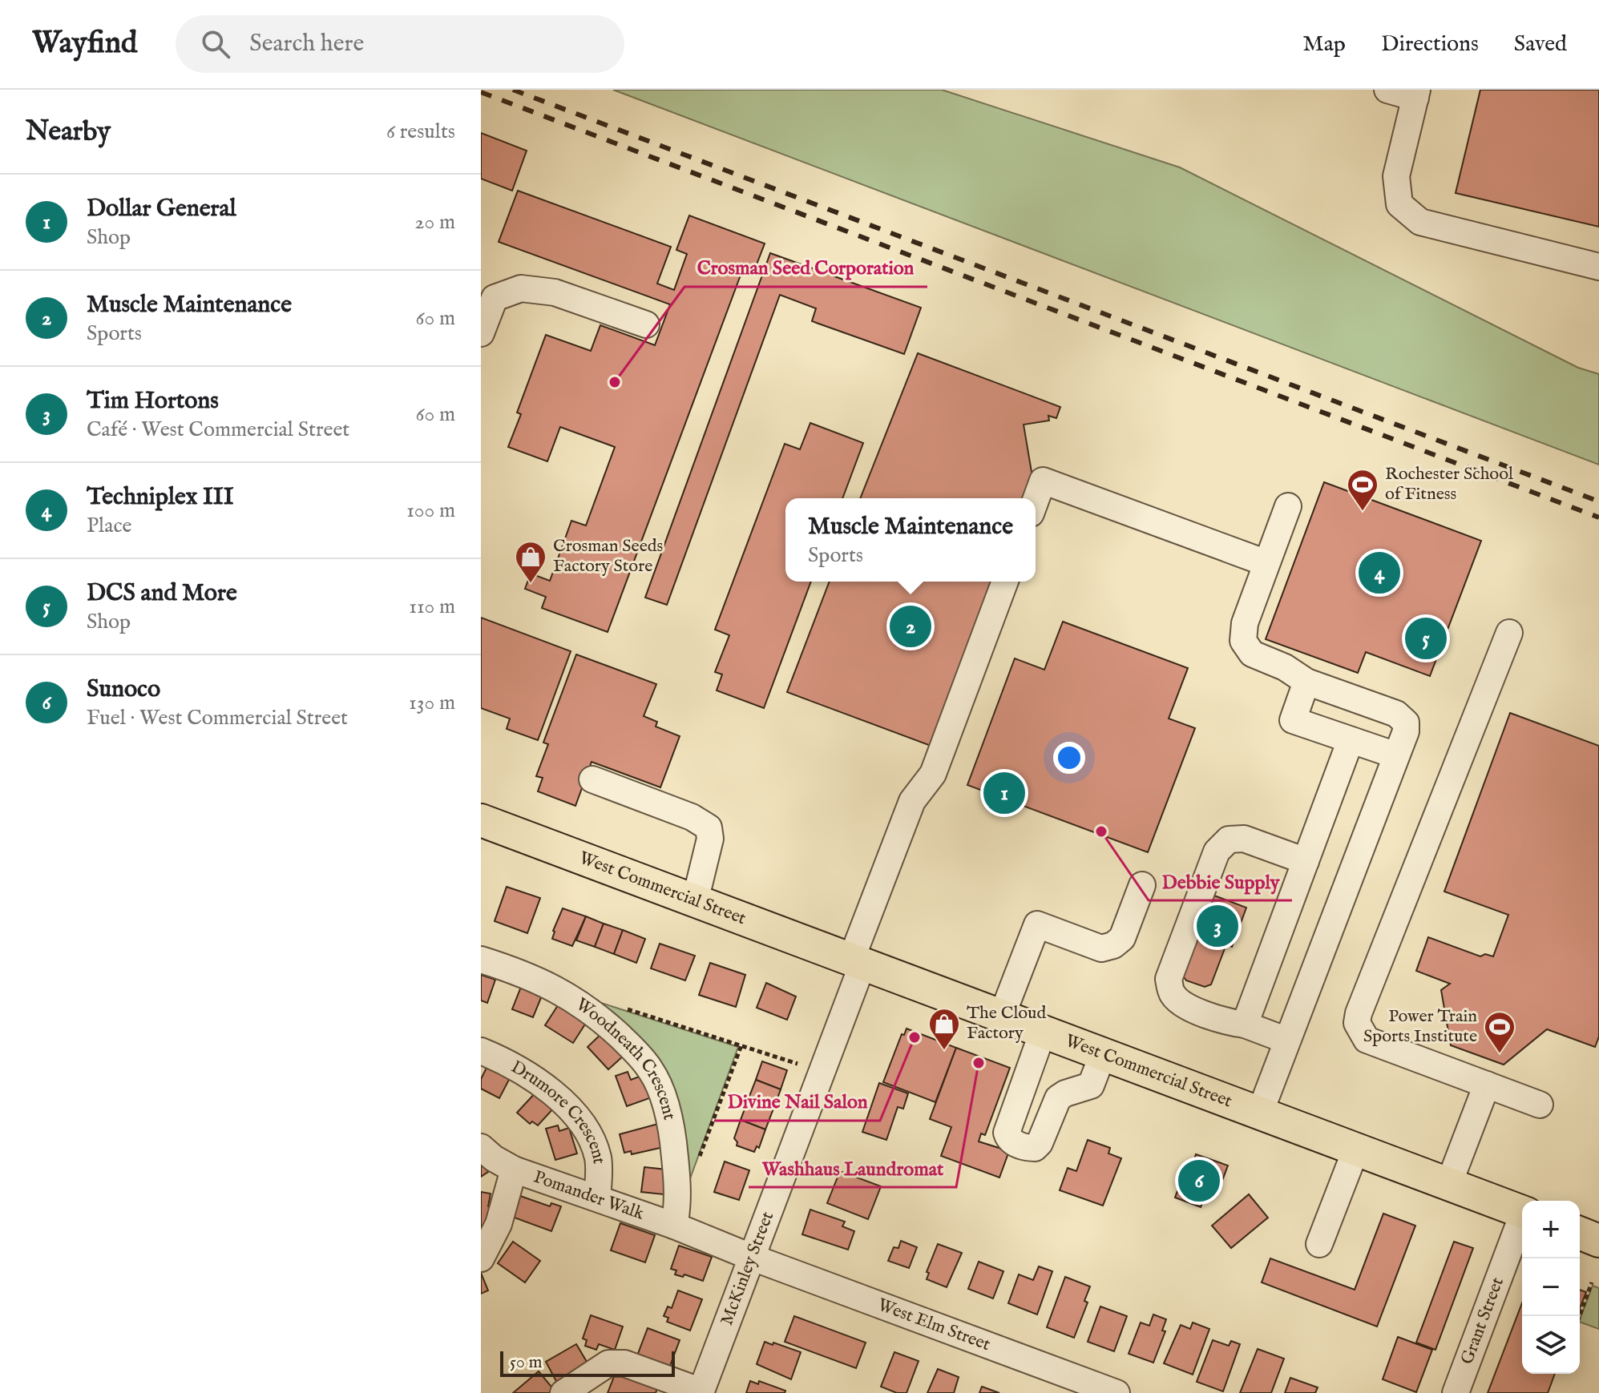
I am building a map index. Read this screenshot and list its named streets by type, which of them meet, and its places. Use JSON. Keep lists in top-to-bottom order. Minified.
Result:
{"streets":{"main road":["West Commercial Street"],"street":["Woodneath Crescent","Drumore Crescent","Pomander Walk","McKinley Street","Grant Street","West Elm Street"]},"crossings":[["West Commercial Street","McKinley Street"],["Woodneath Crescent","Pomander Walk"],["Drumore Crescent","Pomander Walk"],["Pomander Walk","McKinley Street"],["Pomander Walk","West Elm Street"],["McKinley Street","West Elm Street"]],"places":{"other":["Crosman Seed Corporation","Debbie Supply","Divine Nail Salon","Washhaus Laundromat"],"sports":["Rochester School of Fitness","Power Train Sports Institute"],"shop":["Crosman Seeds Factory Store","The Cloud Factory"]},"scale_bar":"50 m","page":{"header":"Wayfind","search":"Search here","nav":["Map","Directions","Saved"],"heading":["Nearby","6 results"],"list":[{"mark":"1","name":"Dollar General","note":"Shop","value":"20 m"},{"mark":"2","name":"Muscle Maintenance","note":"Sports","value":"60 m"},{"mark":"3","name":"Tim Hortons","note":"Café · West Commercial Street","value":"60 m"},{"mark":"4","name":"Techniplex III","note":"Place","value":"100 m"},{"mark":"5","name":"DCS and More","note":"Shop","value":"110 m"},{"mark":"6","name":"Sunoco","note":"Fuel · West Commercial Street","value":"130 m"}],"popup":["Muscle Maintenance","Sports"],"pins":["4","2","5","1","3","6"],"map_buttons":["+","−"],"scale":"50 m"}}
